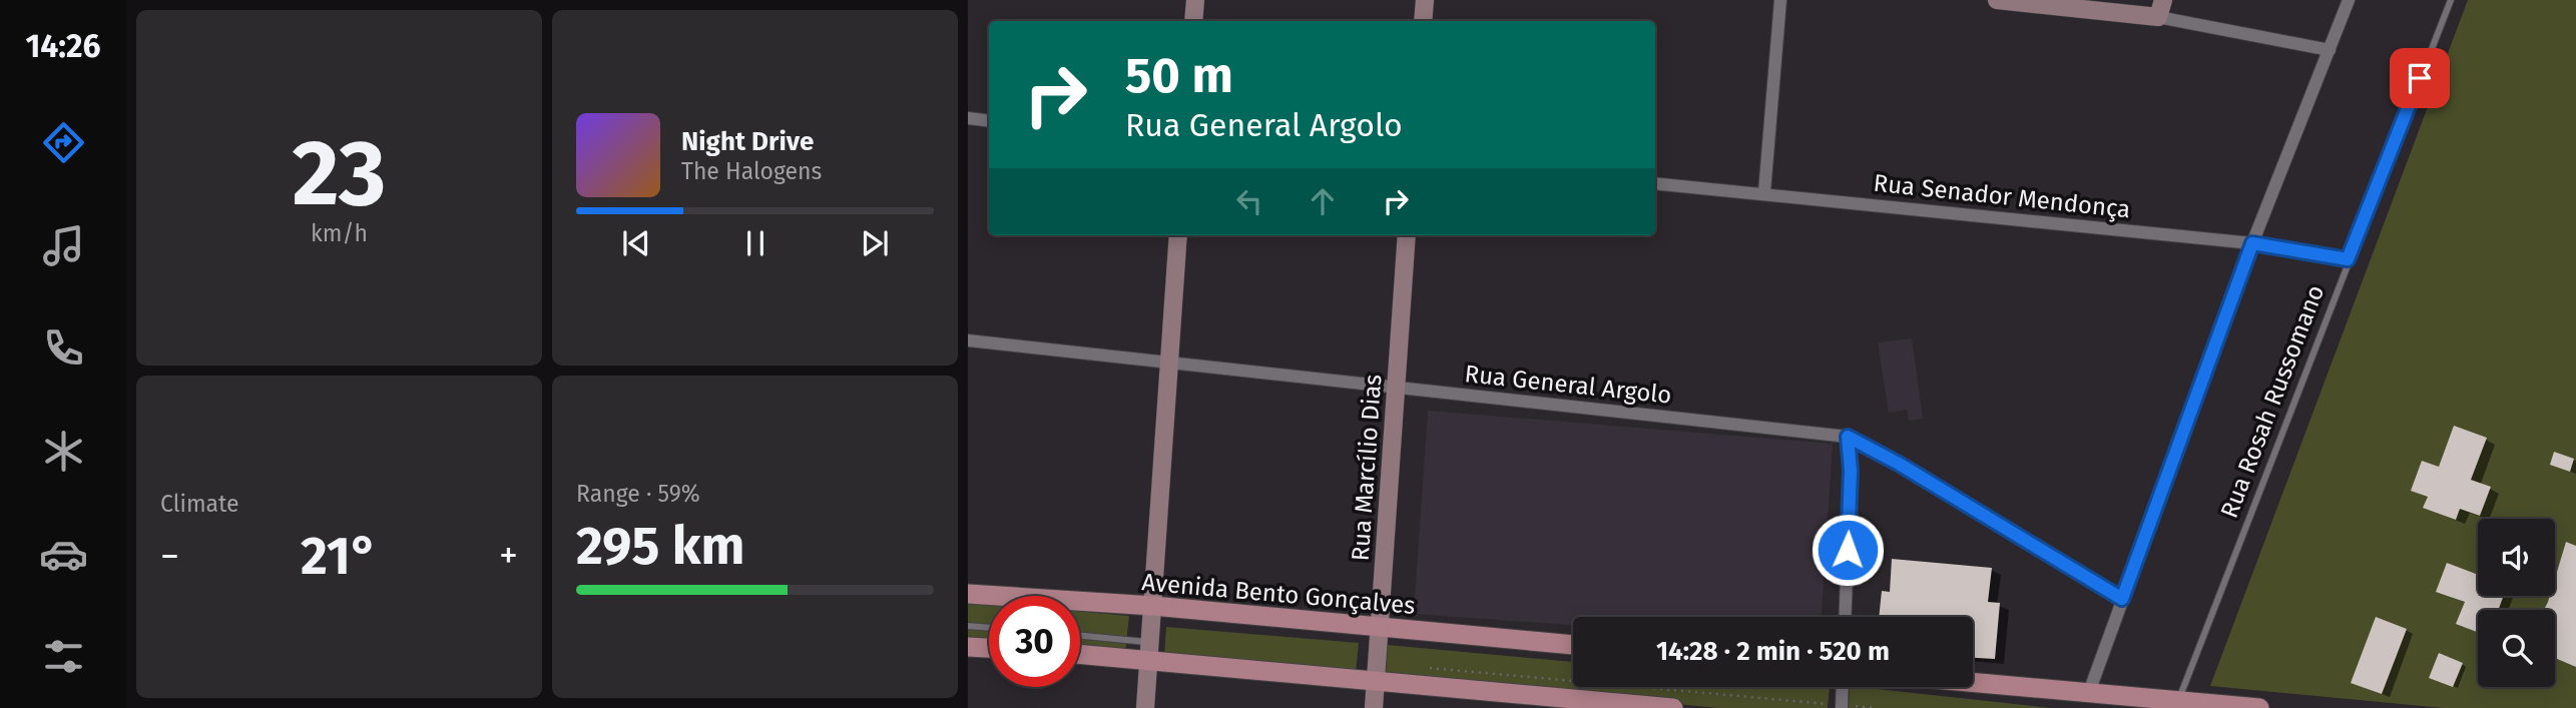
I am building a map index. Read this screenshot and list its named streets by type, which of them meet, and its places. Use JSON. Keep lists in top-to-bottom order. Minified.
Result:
{"streets":{"main road":["Rua Marcílio Dias","Avenida Bento Gonçalves"],"street":["Rua Senador Mendonça","Rua General Argolo"],"lane":["Rua Rosah Russomano"]},"crossings":[["Rua Senador Mendonça","Rua Rosah Russomano"],["Rua General Argolo","Rua Marcílio Dias"],["Rua Marcílio Dias","Avenida Bento Gonçalves"]],"page":{"tabs":"14:26","tile":[["23","km/h"],"Climate",["Range · 59%","295 km"]],"turn":["50 m","Rua General Argolo"],"song":["Night Drive","The Halogens"],"heat":["−","21°","+"],"limit":"30","trip":"14:28 · 2 min · 520 m"}}
